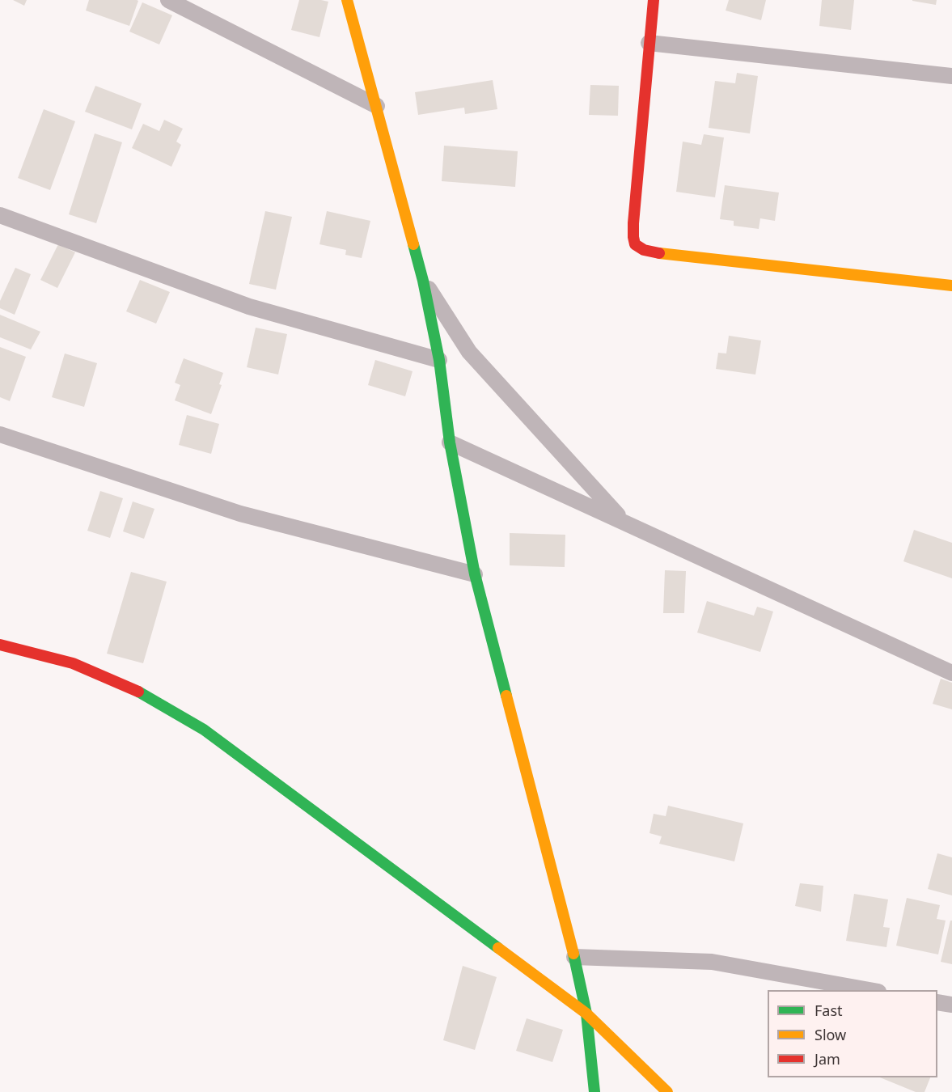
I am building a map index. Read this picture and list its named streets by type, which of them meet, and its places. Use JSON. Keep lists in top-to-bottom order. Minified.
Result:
{"legend":["Fast","Slow","Jam"]}
